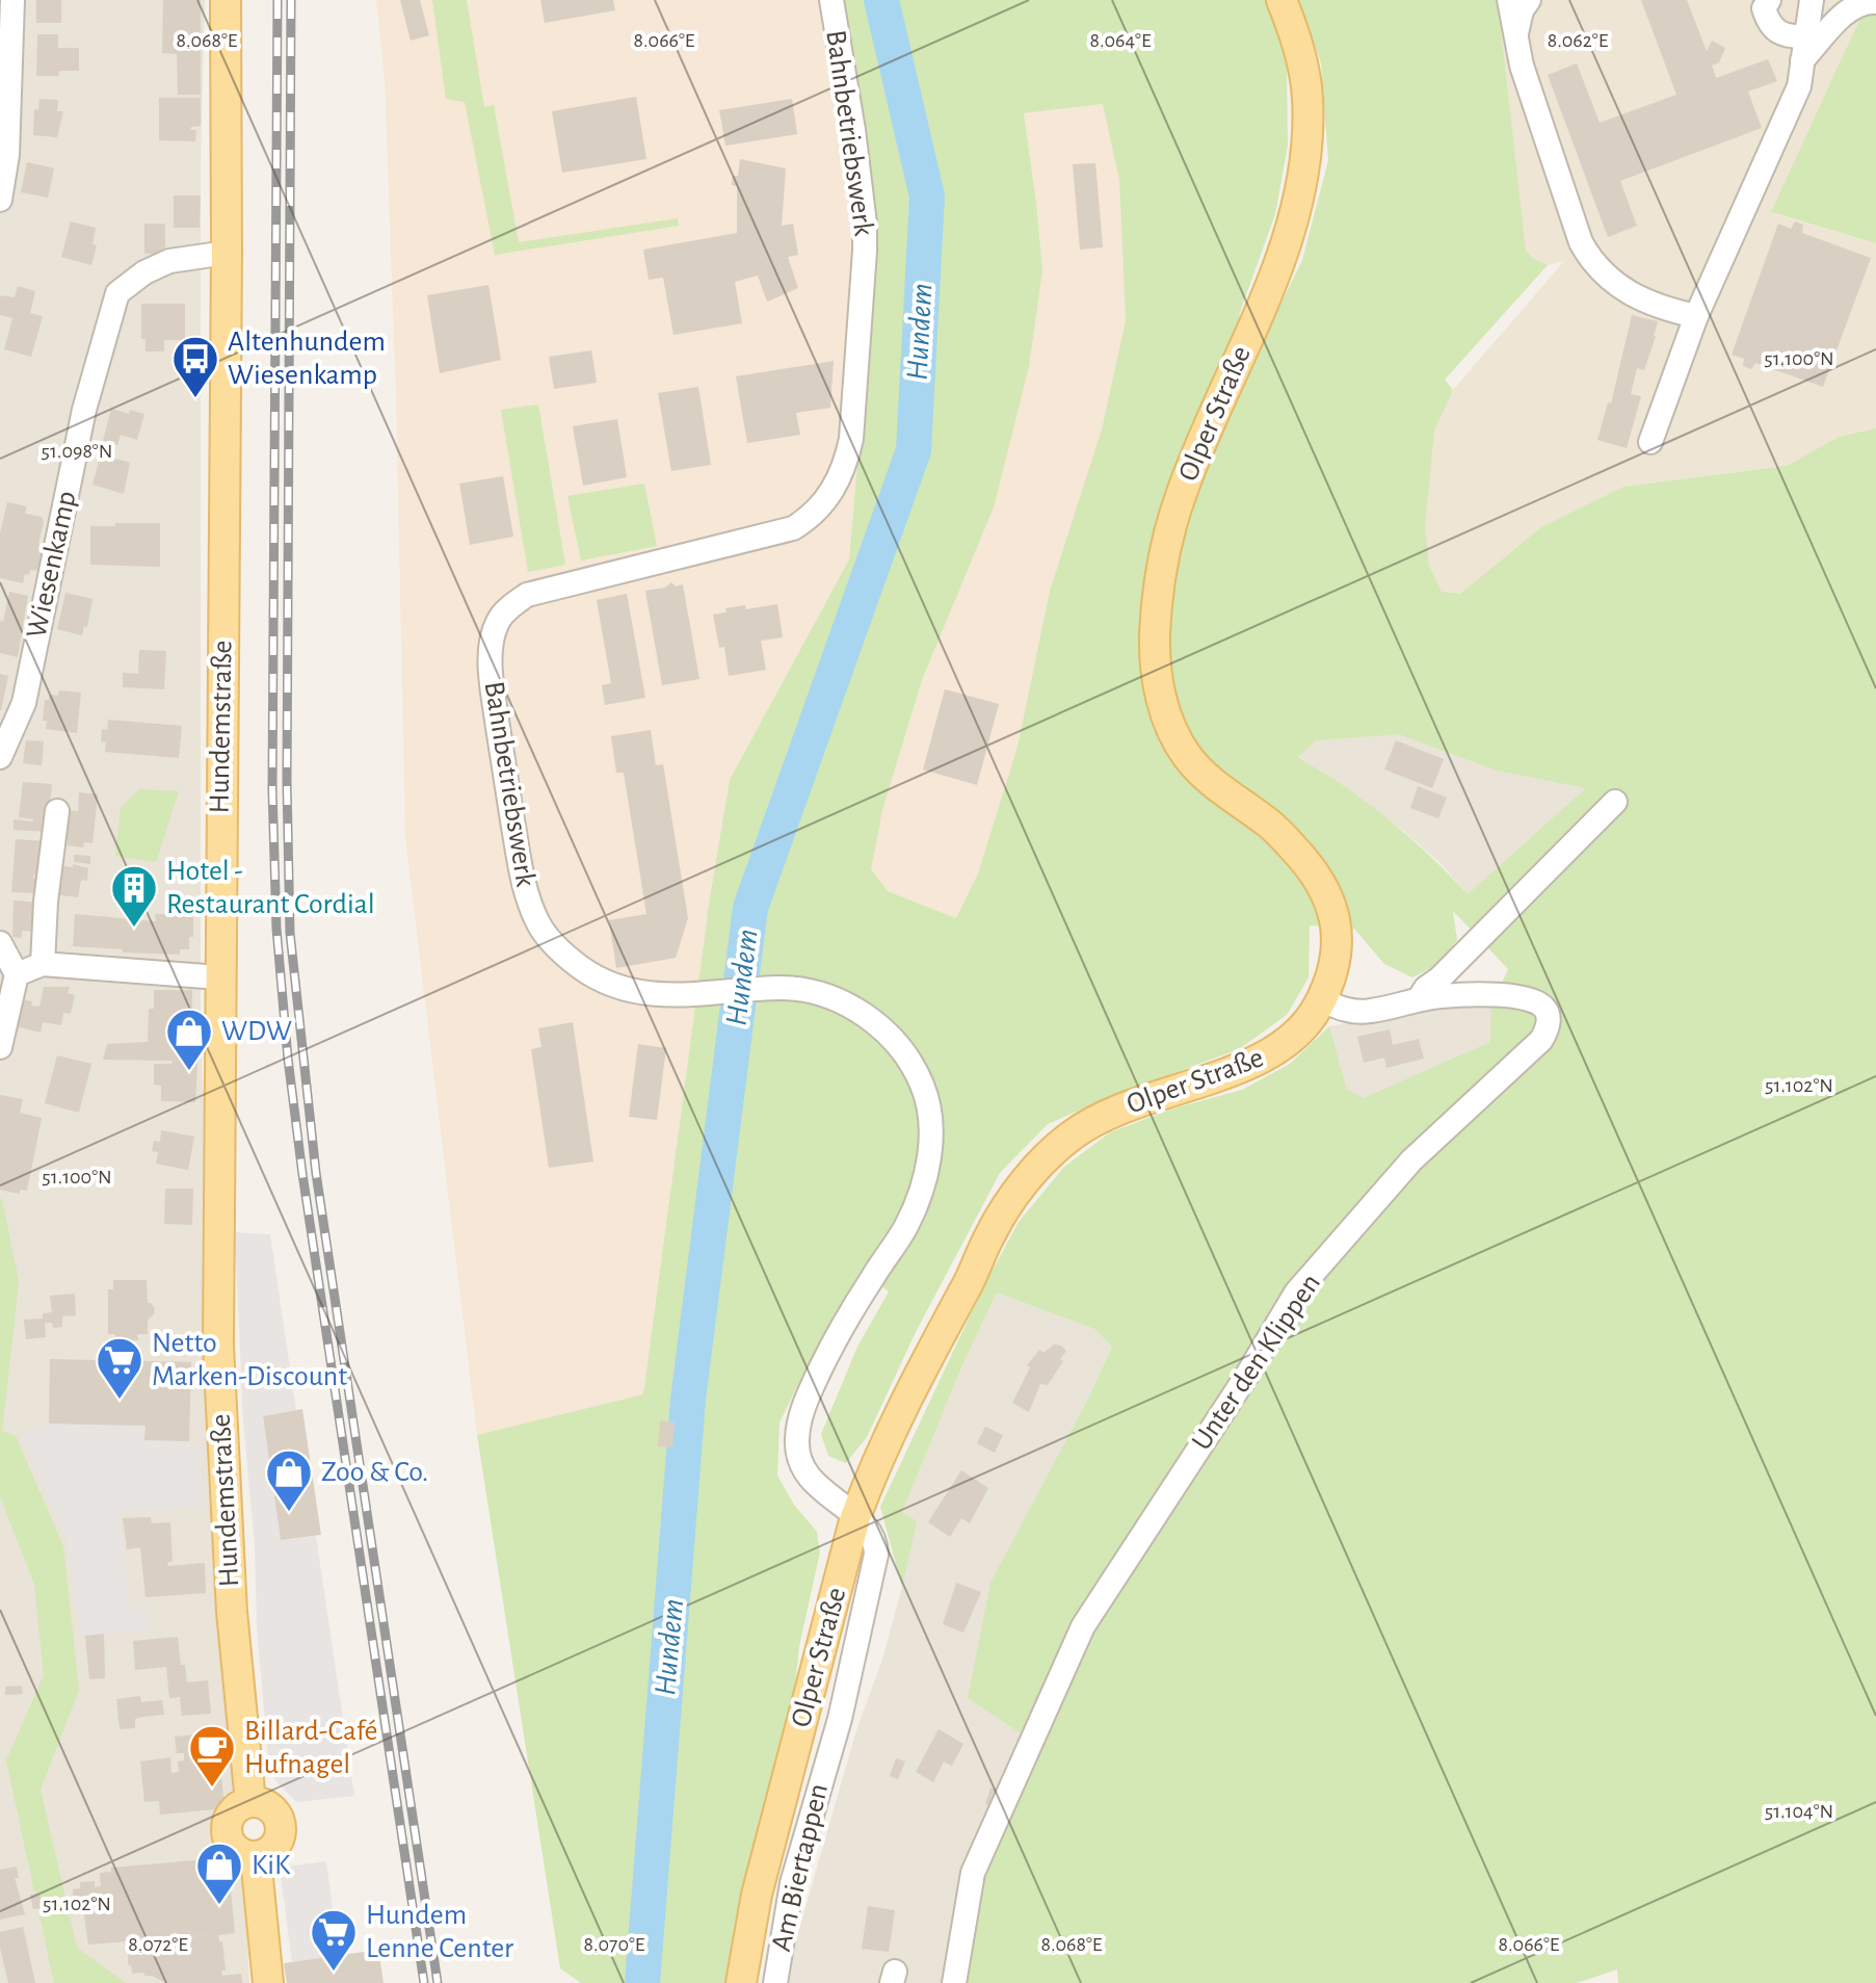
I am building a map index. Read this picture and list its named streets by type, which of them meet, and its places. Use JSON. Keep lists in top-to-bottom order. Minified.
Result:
{"streets":{"main road":["Olper Straße","Hundemstraße"],"street":["Bahnbetriebswerk","Wiesenkamp","Unter den Klippen","Am Biertappen"]},"crossings":[["Bahnbetriebswerk","Olper Straße"],["Bahnbetriebswerk","Am Biertappen"],["Olper Straße","Unter den Klippen"],["Olper Straße","Am Biertappen"],["Wiesenkamp","Hundemstraße"]],"water":["Hundem"],"places":{"bus stop":["Altenhundem Wiesenkamp"],"building":["Hotel - Restaurant Cordial"],"shop":["WDW","Zoo & Co.","KiK"],"supermarket":["Netto Marken-Discount","Hundem Lenne Center"],"cafe":["Billard-Café Hufnagel"]},"coordinates":["8.068°E","8.066°E","8.064°E","8.062°E","51.100°N","51.098°N","51.102°N","51.104°N","8.072°E","8.070°E"]}
